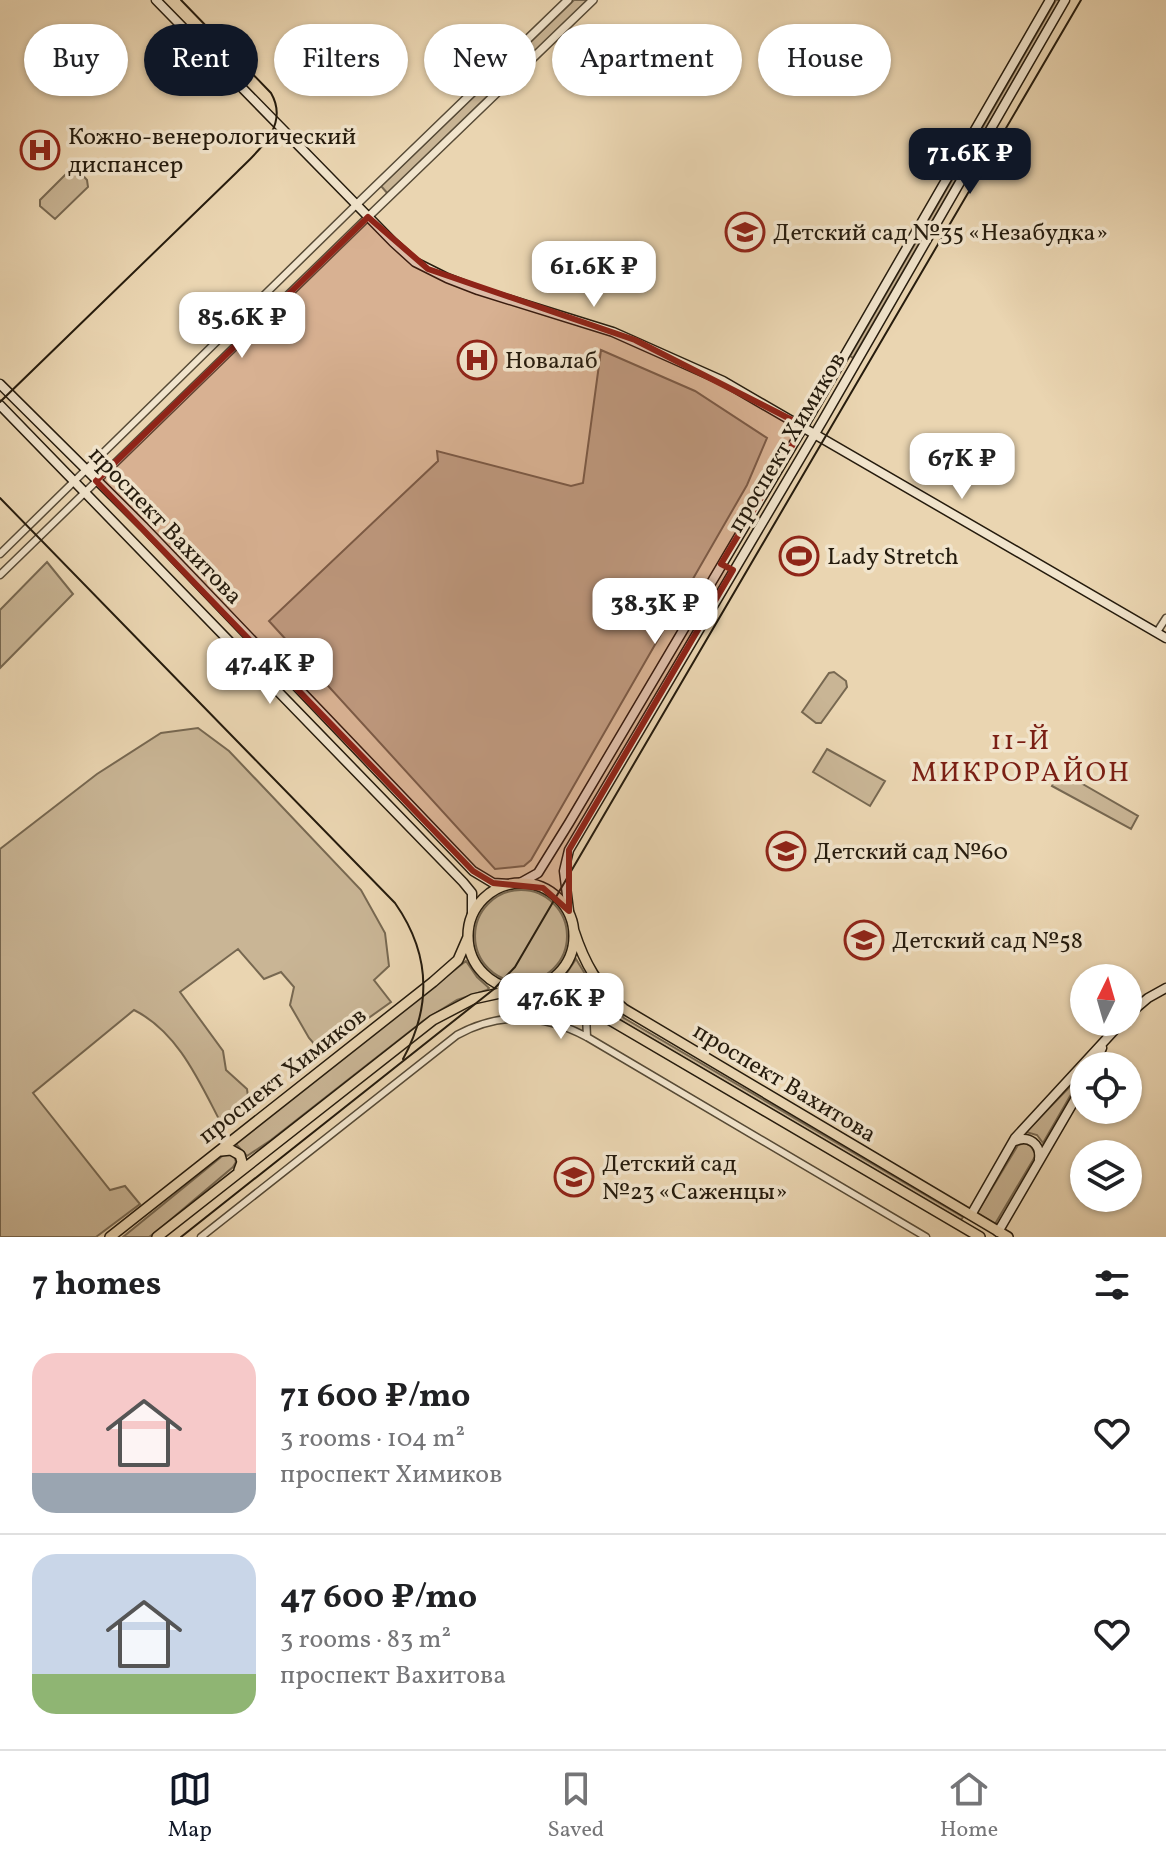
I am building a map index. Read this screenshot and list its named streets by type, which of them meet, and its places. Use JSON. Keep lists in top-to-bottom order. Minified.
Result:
{"streets":{"main road":["проспект Химиков","проспект Вахитова"]},"crossings":[["проспект Химиков","проспект Вахитова"]],"districts":["11-Й МИКРОРАЙОН"],"places":{"hospital":["Кожно-венерологический диспансер","Новалаб"],"school or university":["Детский сад №35 «Незабудка»","Детский сад №60","Детский сад №58","Детский сад №23 «Саженцы»"],"sports":["Lady Stretch"]},"north":"top","page":{"chip":["Buy","Rent","Filters","New","Apartment","House"],"price":["71.6K ₽","61.6K ₽","85.6K ₽","67K ₽","38.3K ₽","47.4K ₽","47.6K ₽"],"heading":"7 homes","list":[{"name":"71 600 ₽/mo","note":"3 rooms · 104 m² · проспект Химиков"},{"name":"47 600 ₽/mo","note":"3 rooms · 83 m² · проспект Вахитова"}],"tabs":["Map","Saved","Home"]}}
